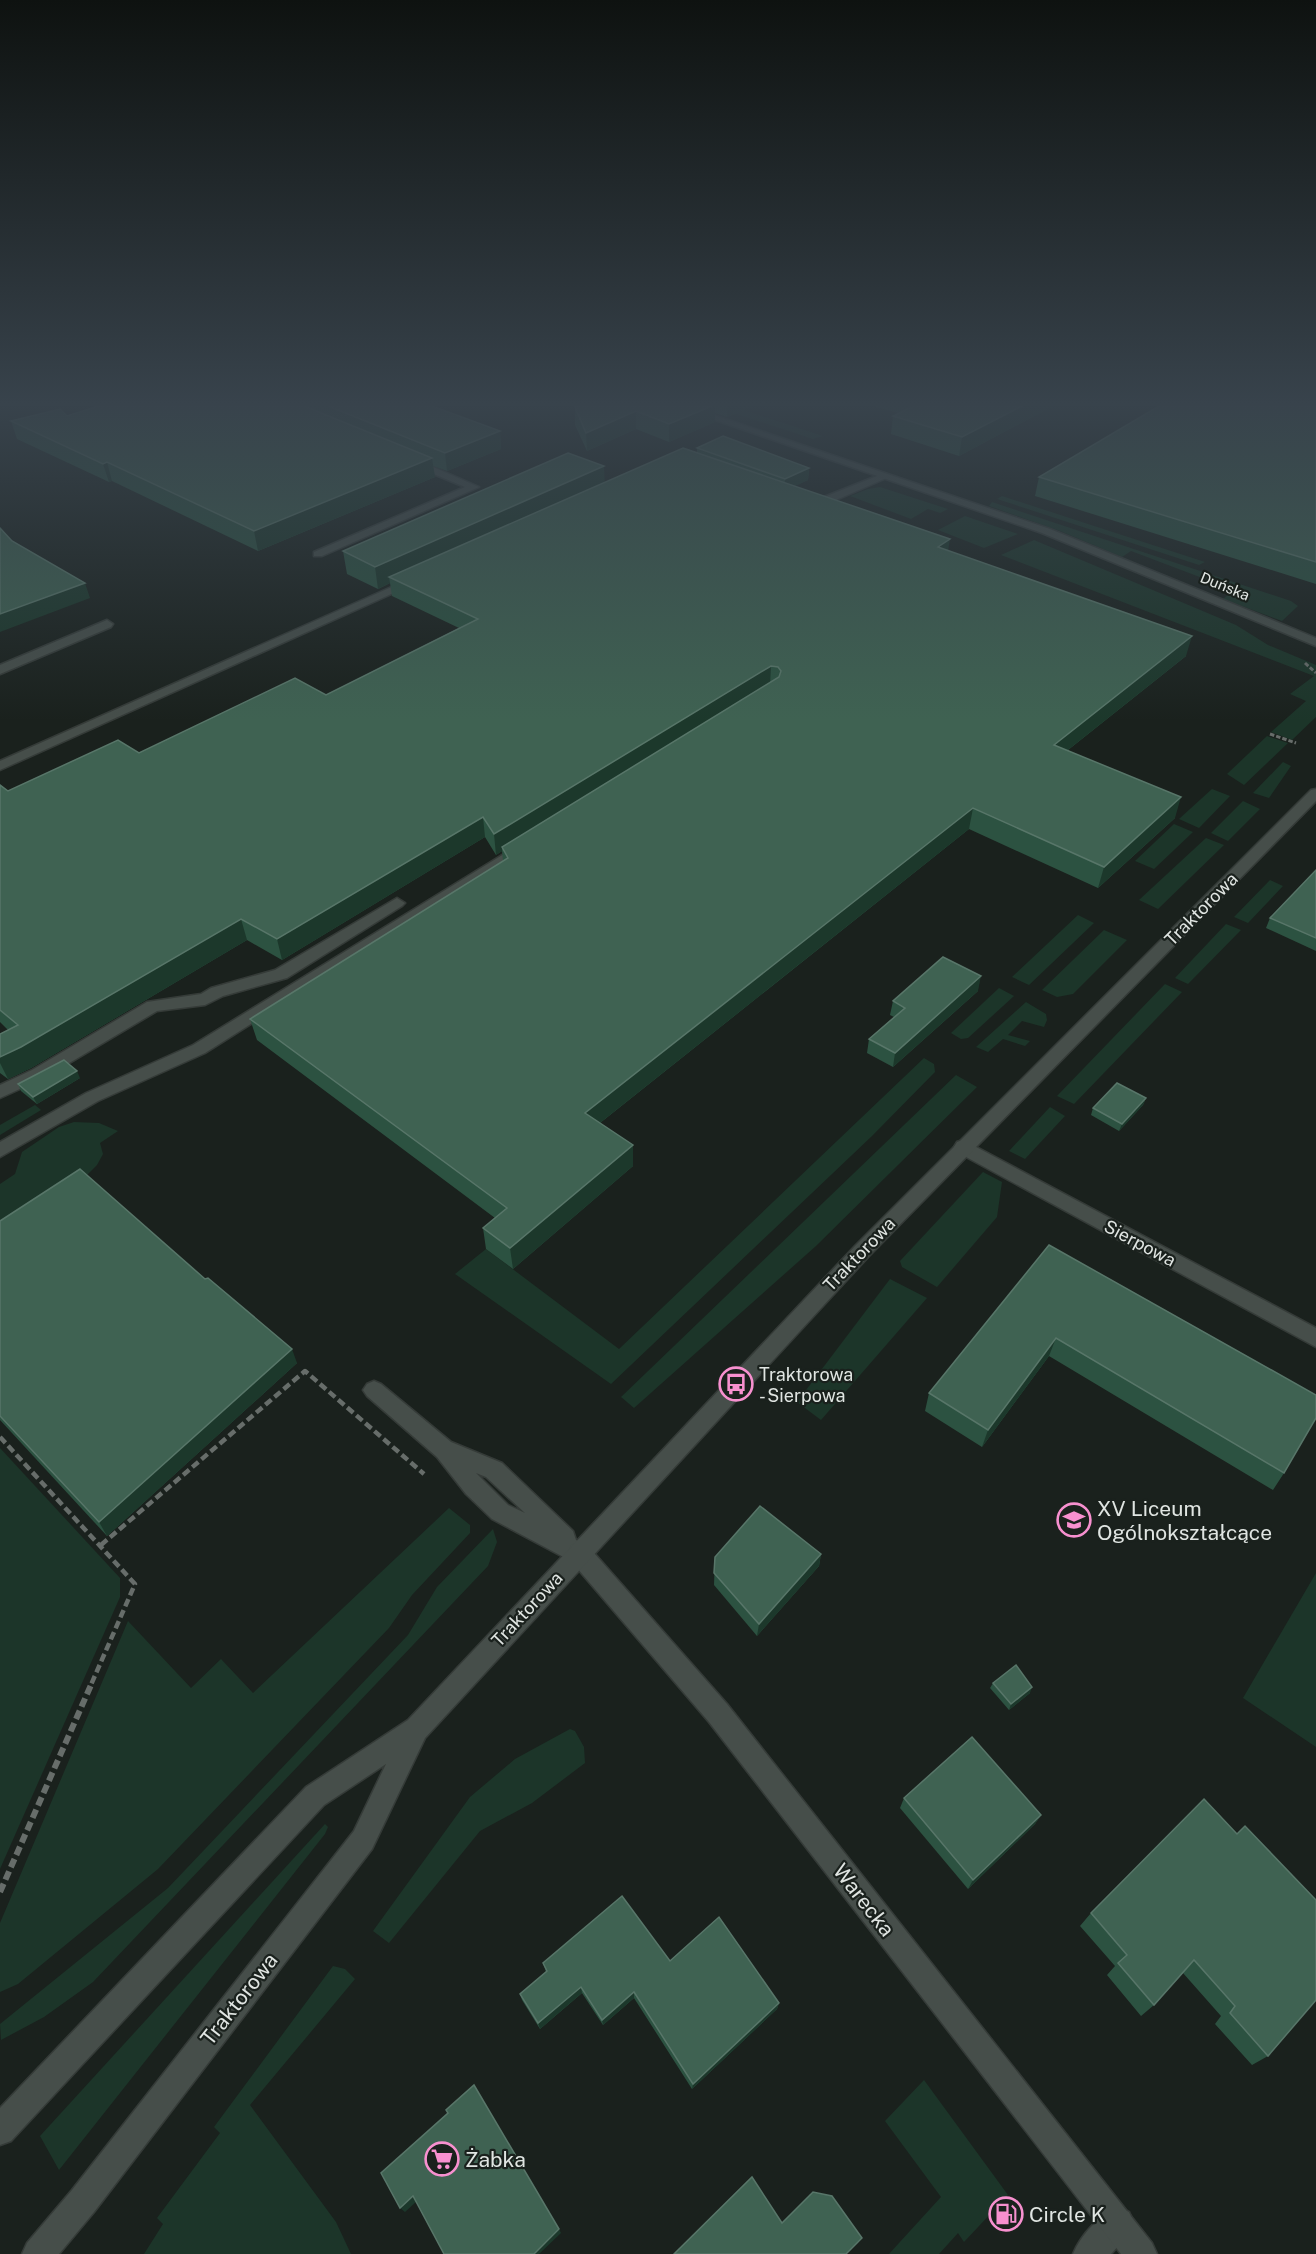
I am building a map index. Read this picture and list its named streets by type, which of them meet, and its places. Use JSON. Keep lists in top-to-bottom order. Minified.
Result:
{"streets":{"street":["Duńska","Traktorowa","Sierpowa","Warecka"]},"crossings":[["Traktorowa","Sierpowa"],["Traktorowa","Warecka"]],"places":{"bus stop":["Traktorowa - Sierpowa"],"school or university":["XV Liceum Ogólnokształcące"],"supermarket":["Żabka"],"fuel station":["Circle K"]}}
